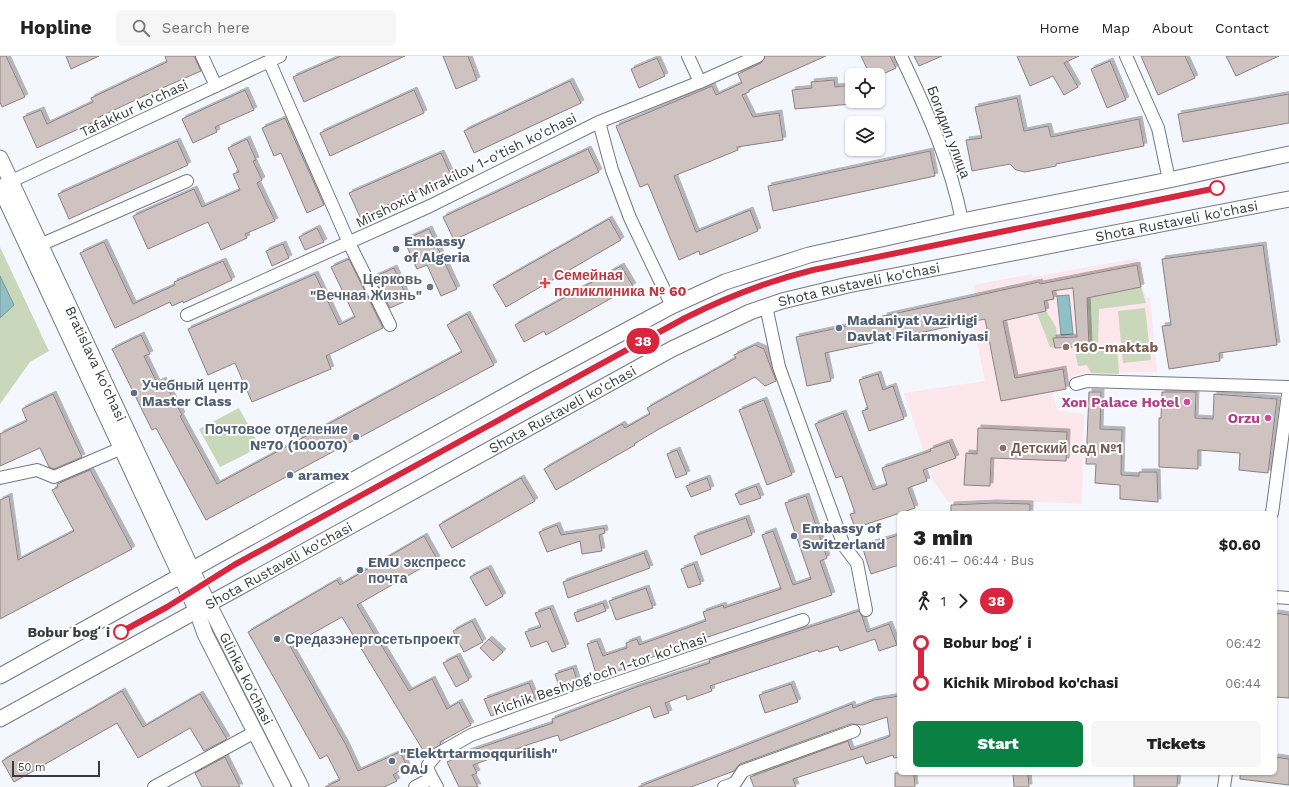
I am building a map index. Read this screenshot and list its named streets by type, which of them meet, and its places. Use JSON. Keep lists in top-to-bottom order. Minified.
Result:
{"streets":{"main road":["Shota Rustaveli ko'chasi","Bratislava ko'chasi","Glinka ko'chasi"],"street":["Tafakkur ko'chasi","Богидил улица","Mirshoxid Mirakilov 1-o'tish ko'chasi","Kichik Beshyog'och 1-tor ko'chasi"]},"crossings":[["Tafakkur ko'chasi","Bratislava ko'chasi"],["Shota Rustaveli ko'chasi","Glinka ko'chasi"],["Bratislava ko'chasi","Glinka ko'chasi"]],"places":{"other":["Embassy of Algeria","Церковь \"Вечная Жизнь\"","Madaniyat Vazirligi Davlat Filarmoniyasi","160-maktab","Учебный центр Master Class","Xon Palace Hotel","Orzu","Почтовое отделение №70 (100070)","Детский сад №1","aramex","Embassy of Switzerland","EMU экспресс почта","Bobur bogʻi","Средазэнергосетьпроект","\"Elektrtarmoqqurilish\" OAJ"],"health":["Семейная поликлиника № 60"]},"lines":["bus line 38"],"scale_bar":"50 m","page":{"header":"Hopline","search":"Search here","nav":["Home","Map","About","Contact"],"on_map":"38","heading":["3 min","06:41 – 06:44 · Bus","$0.60"],"legs":["1","38"],"list":[{"name":"Bobur bogʻi","value":"06:42"},{"name":"Kichik Mirobod ko'chasi","value":"06:44"}],"buttons":["Start","Tickets"],"scale":"50 m"}}
